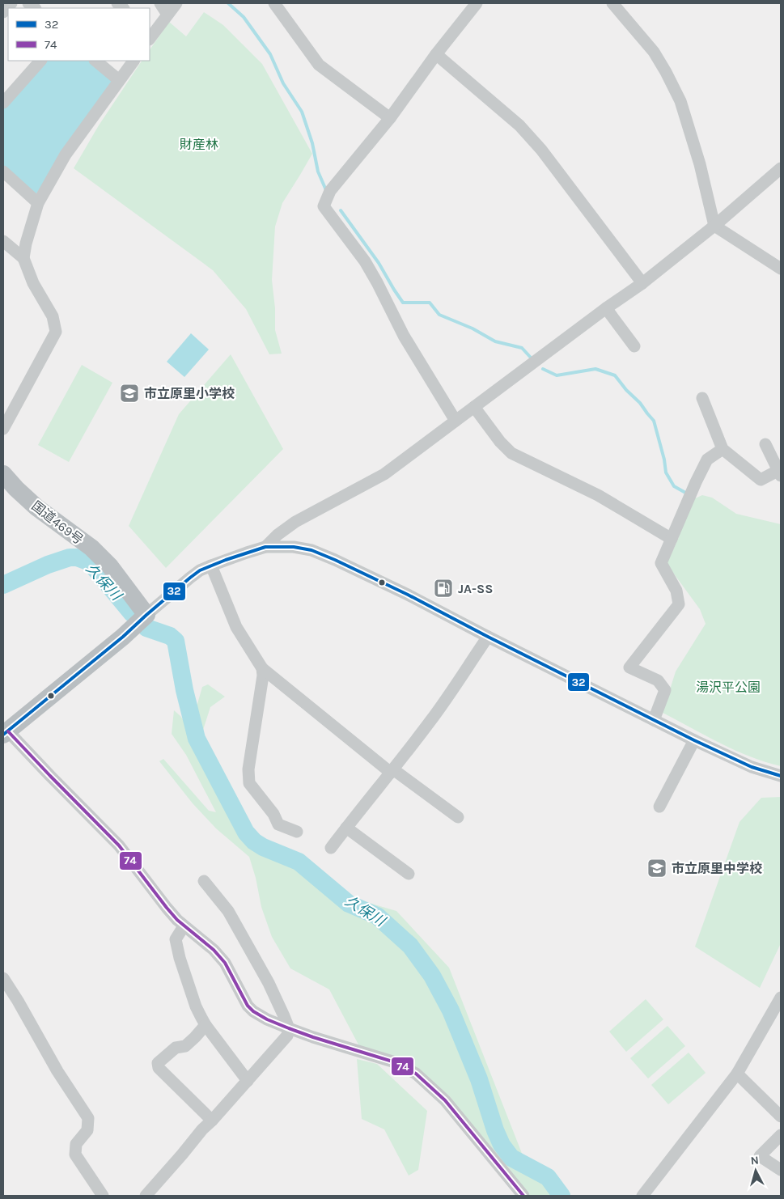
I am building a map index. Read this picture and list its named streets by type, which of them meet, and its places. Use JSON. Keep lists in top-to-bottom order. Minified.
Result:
{"streets":{"highway":["国道469号"]},"water":["久保川"],"parks":["財産林","湯沢平公園"],"places":{"school or university":["市立原里小学校","市立原里中学校"],"fuel station":["JA-SS"]},"lines":["transit line 32","transit line 74"],"legend":["32","74"],"north":"top"}
